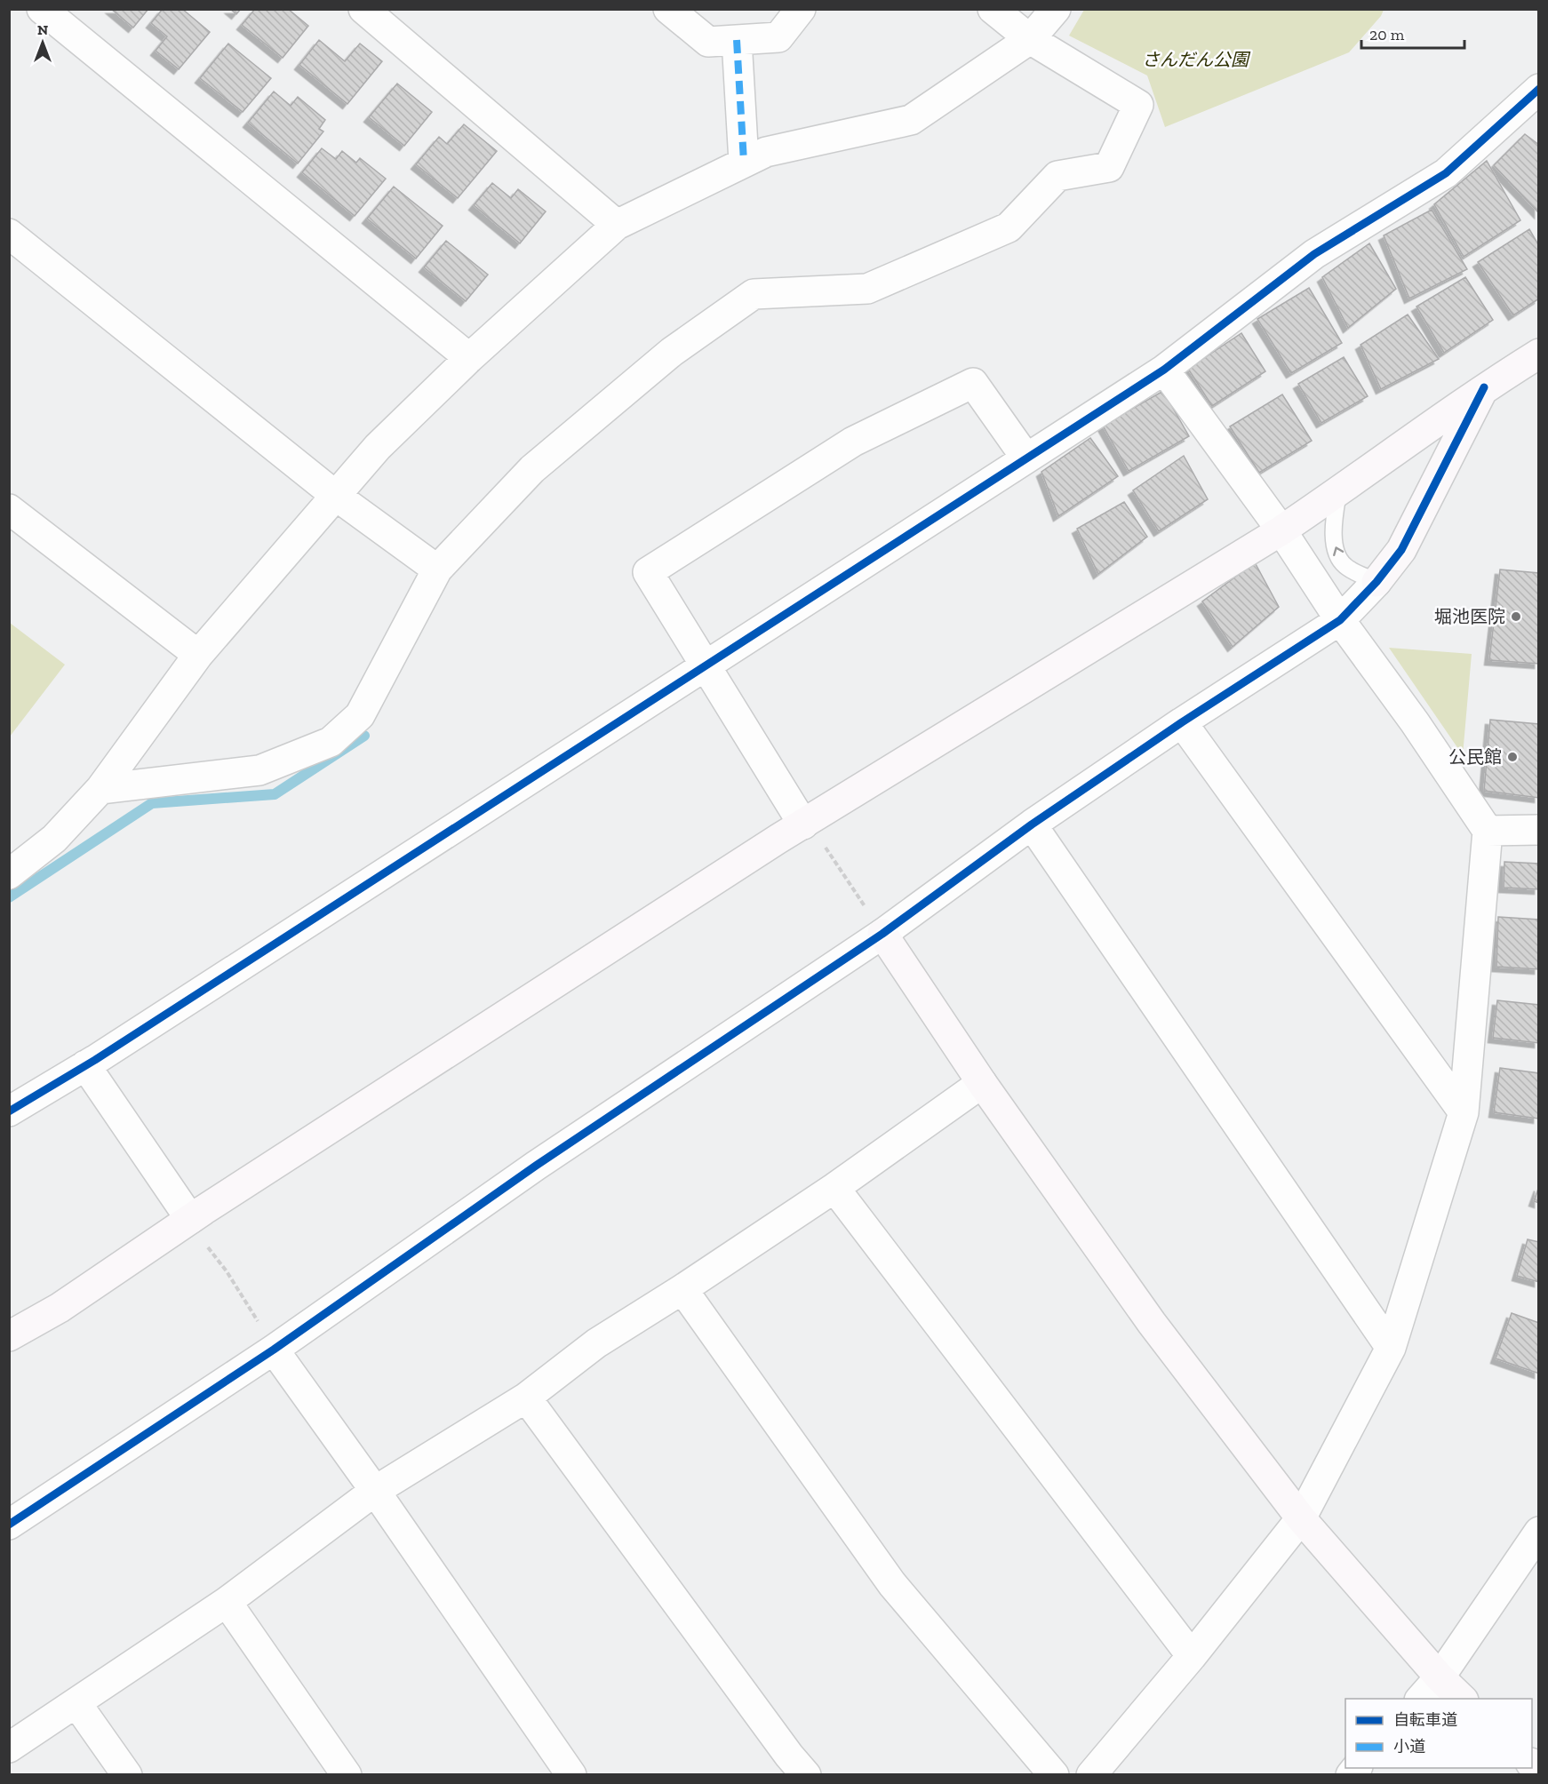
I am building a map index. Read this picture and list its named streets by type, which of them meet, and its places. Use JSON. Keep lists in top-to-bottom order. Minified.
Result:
{"parks":["さんだん公園"],"places":["堀池医院","公民館"],"legend":["自転車道","小道"],"scale_bar":"20 m","north":"top"}
